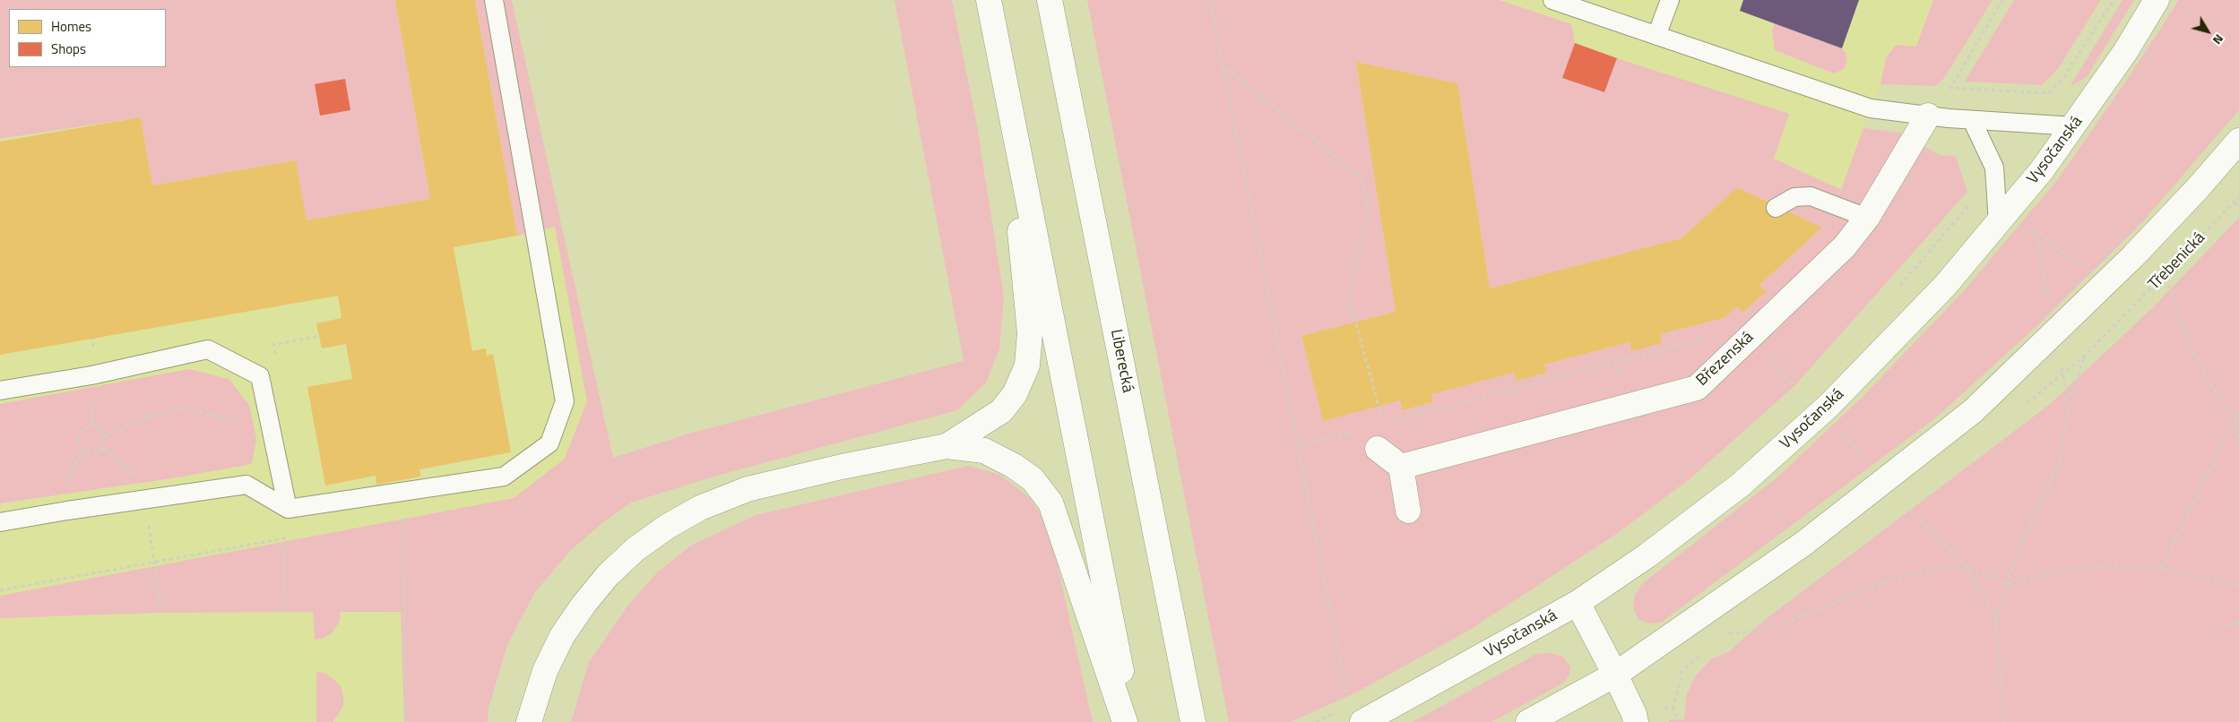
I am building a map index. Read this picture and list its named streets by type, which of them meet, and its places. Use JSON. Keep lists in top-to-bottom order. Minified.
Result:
{"streets":{"main road":["Vysočanská","Březenská","Liberecká"],"path":["Třebenická"]},"legend":["Homes","Shops"],"north":"bottom right"}
